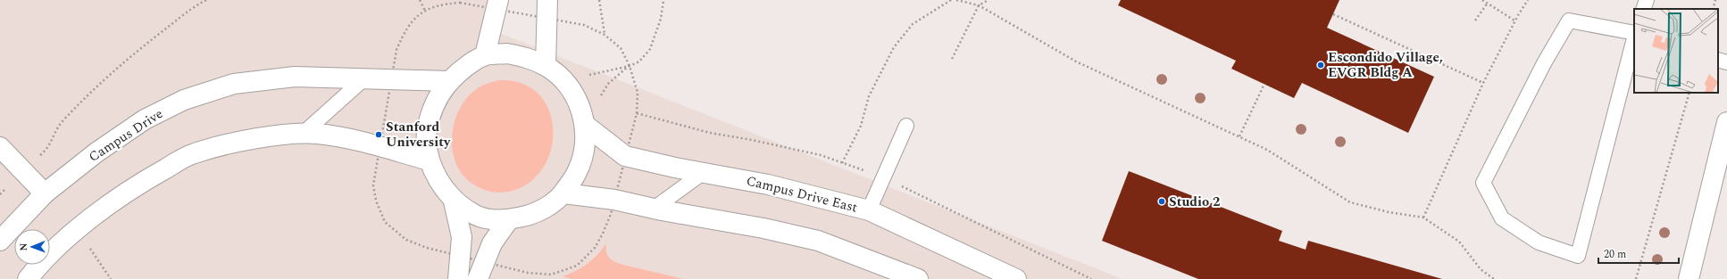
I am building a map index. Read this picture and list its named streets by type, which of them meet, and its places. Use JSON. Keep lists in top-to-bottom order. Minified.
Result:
{"streets":{"street":["Campus Drive","Campus Drive East"]},"places":["Escondido Village, EVGR Bldg A","Stanford University","Studio 2"],"scale_bar":"20 m","north":"left"}
